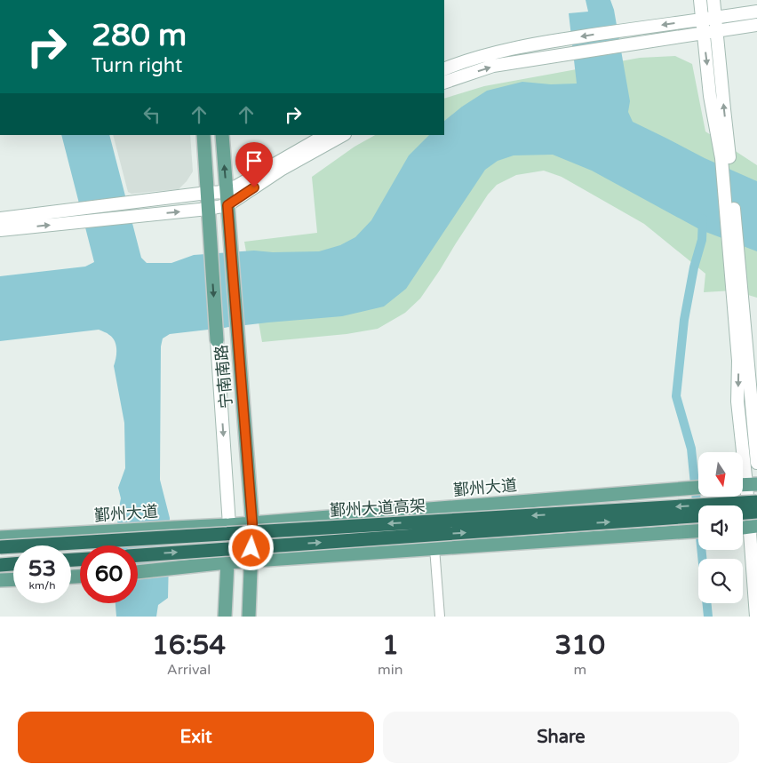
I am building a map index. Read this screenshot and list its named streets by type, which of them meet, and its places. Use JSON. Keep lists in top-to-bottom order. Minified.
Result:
{"streets":{"highway":["鄞州大道高架"],"main road":["宁南南路","鄞州大道"]},"crossings":[["宁南南路","鄞州大道"]],"north":"bottom","page":{"turn":["280 m","Turn right"],"speed":"53 km/h","limit":"60","eta":["16:54","Arrival","1","min","310","m"],"buttons":["Exit","Share"]}}
